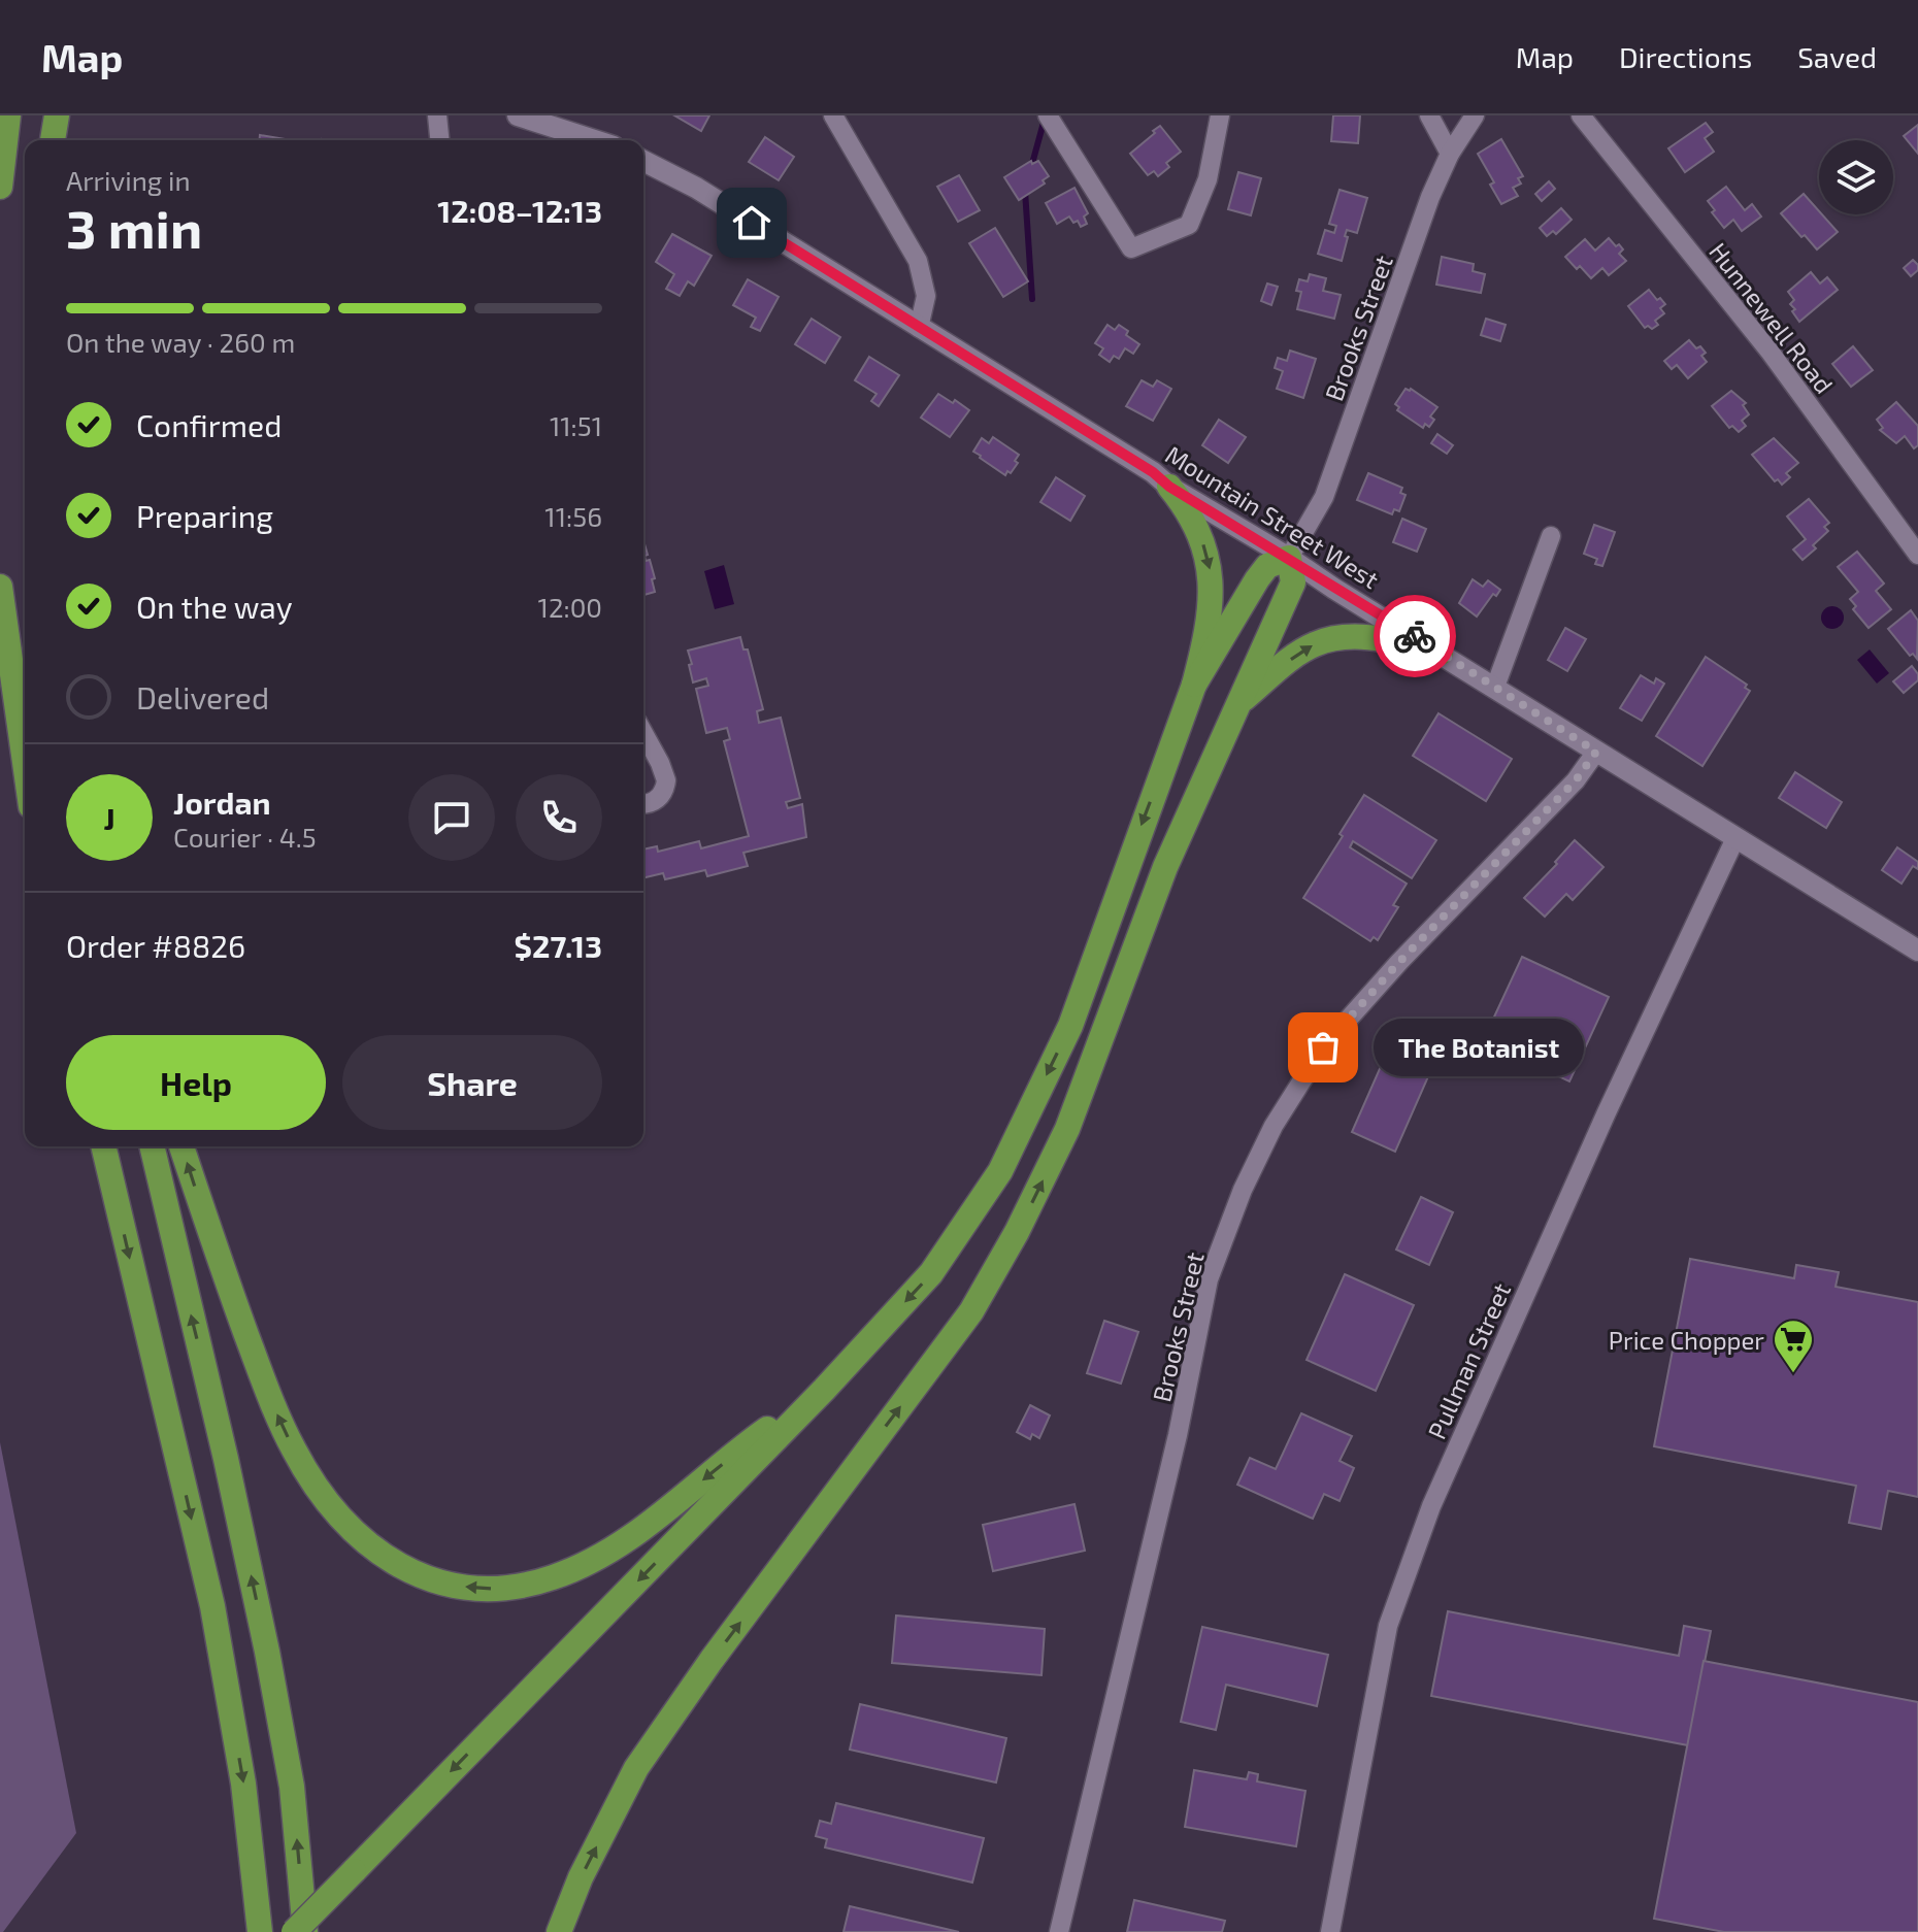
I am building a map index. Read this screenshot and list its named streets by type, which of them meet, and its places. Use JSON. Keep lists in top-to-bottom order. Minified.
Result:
{"streets":{"main road":["Mountain Street West"],"street":["Hunnewell Road","Brooks Street","Pullman Street"]},"crossings":[["Brooks Street","Mountain Street West"],["Mountain Street West","Pullman Street"]],"places":{"other":["The Botanist"],"supermarket":["Price Chopper"]},"page":{"header":"Map","nav":["Map","Directions","Saved"],"heading":["3 min","Arriving in","12:08–12:13"],"panel":["Jordan","Courier · 4.5","Order #8826","$27.13"],"bar":"On the way · 260 m","list":[["Confirmed","11:51"],["Preparing","11:56"],["On the way","12:00"],"Delivered"],"round":"J","bubble":"The Botanist","buttons":["Help","Share"]}}
